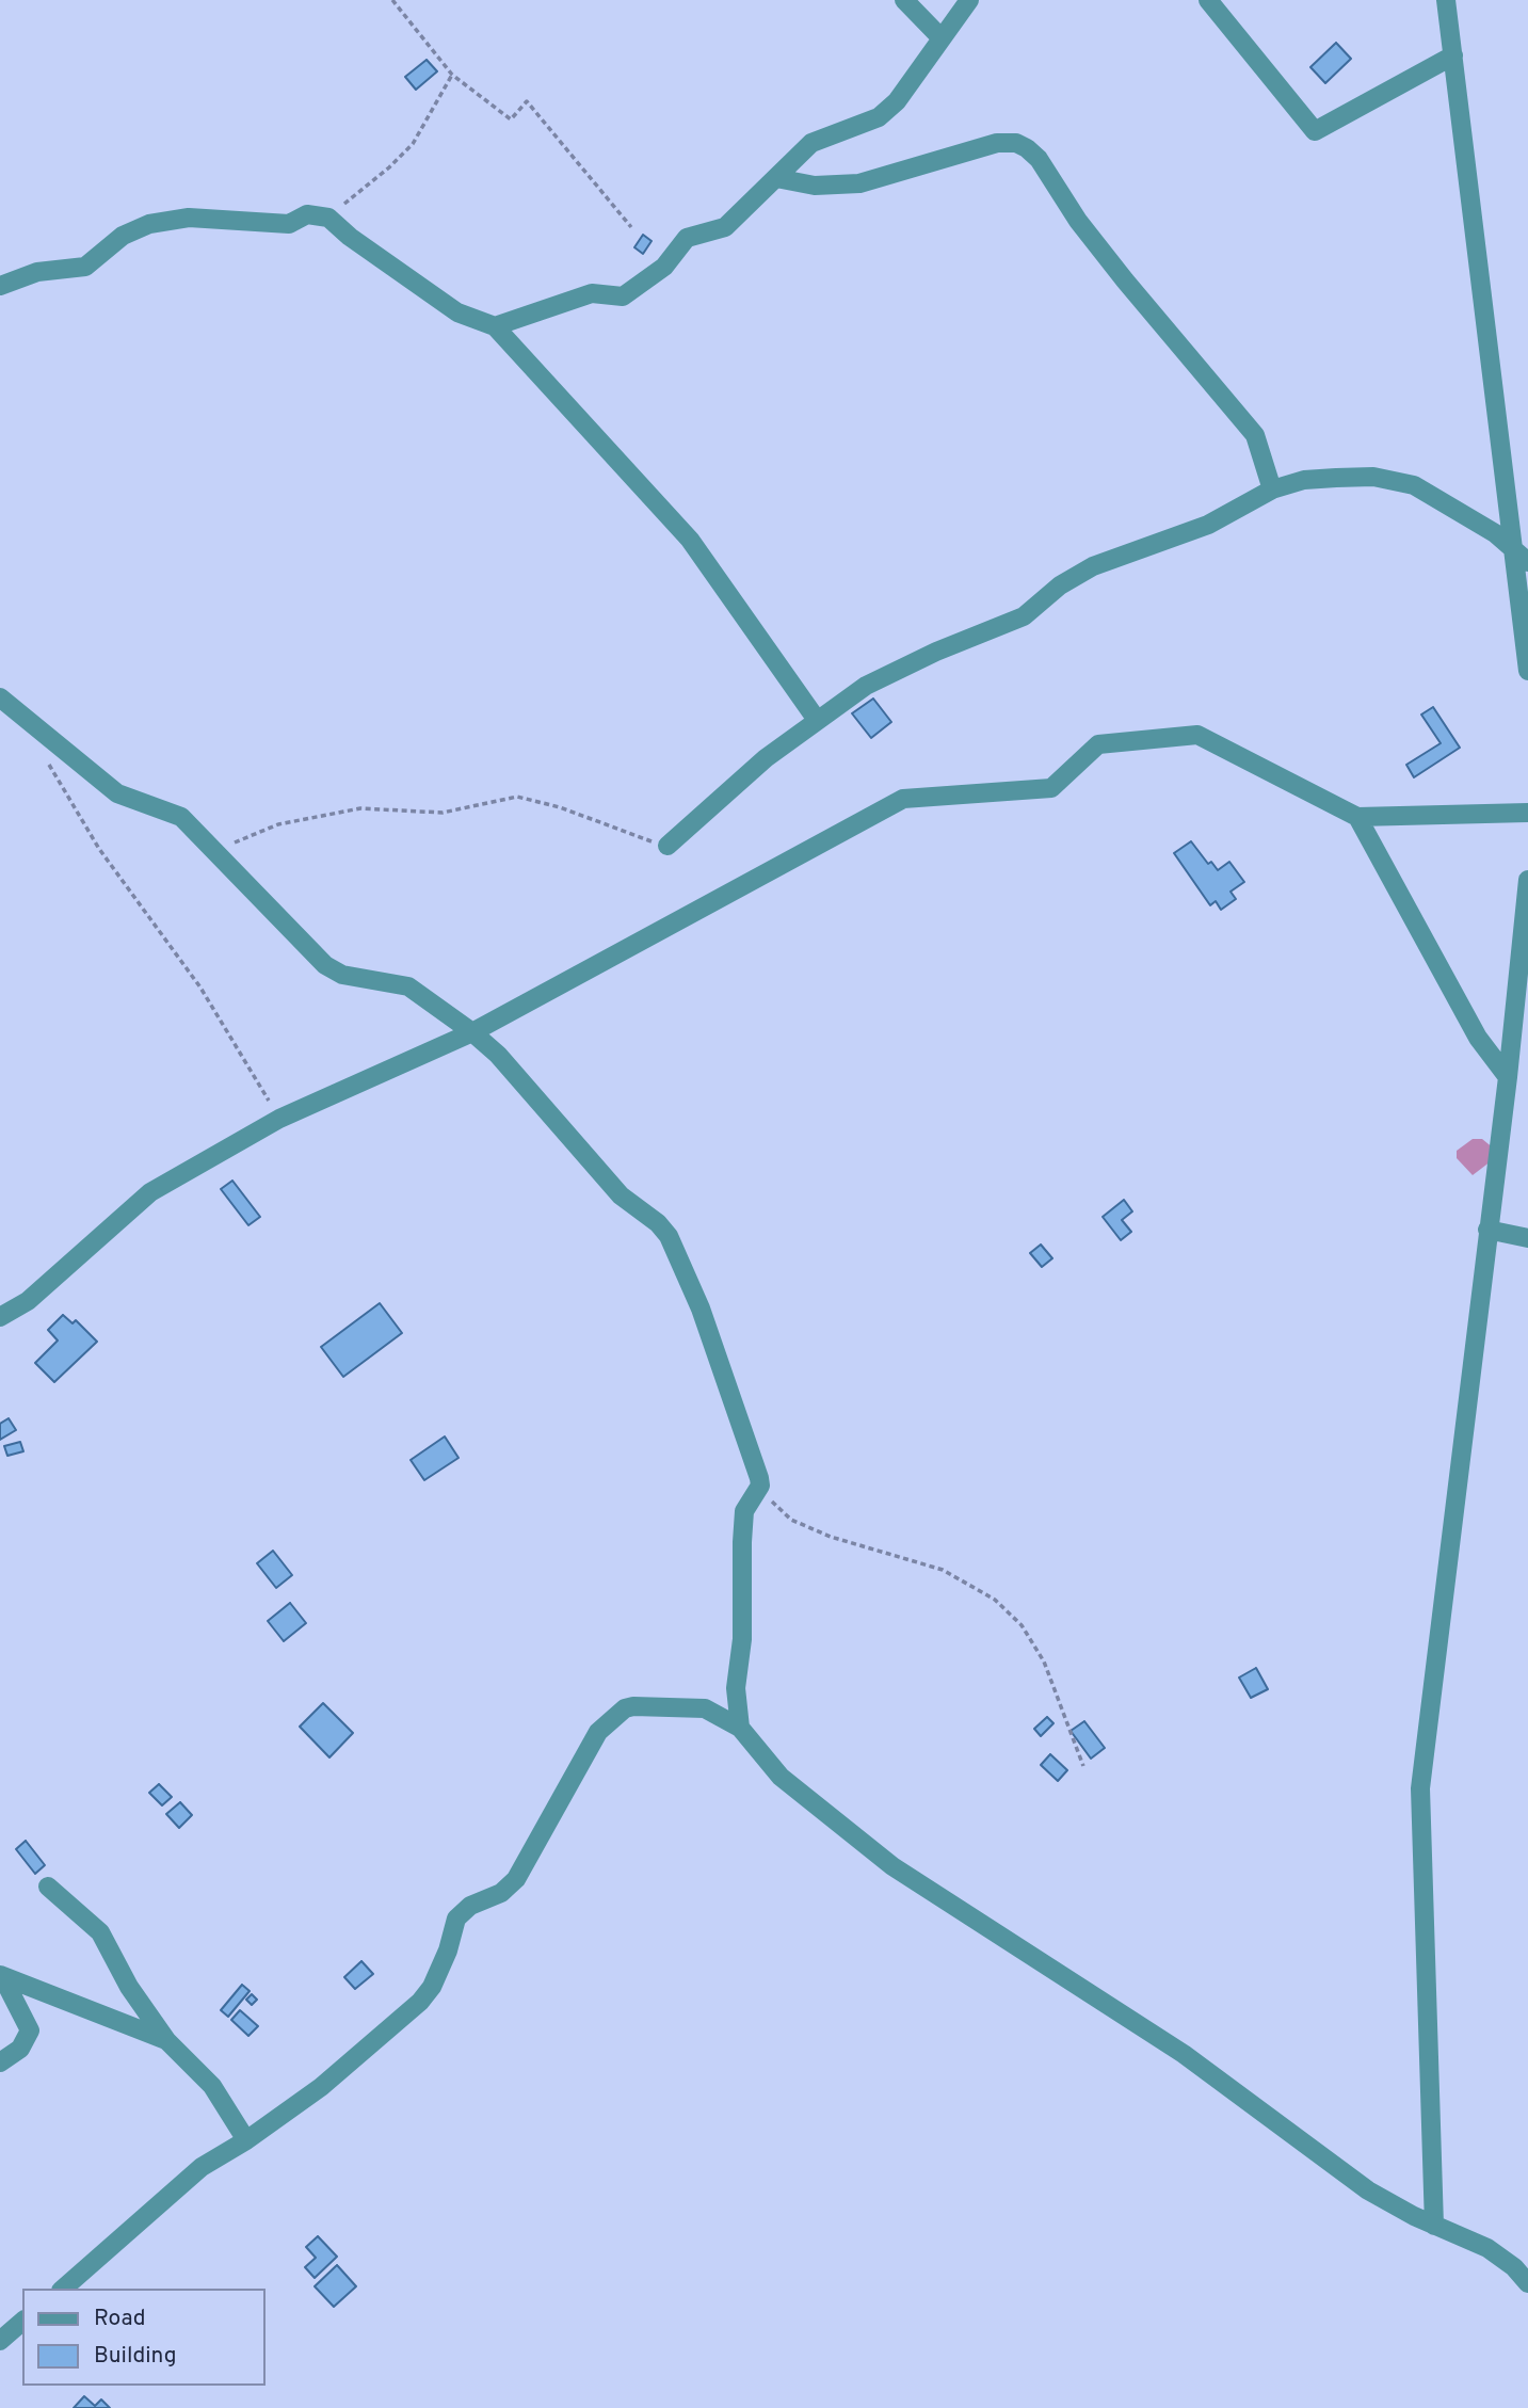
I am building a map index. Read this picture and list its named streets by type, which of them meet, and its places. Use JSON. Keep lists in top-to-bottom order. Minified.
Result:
{"legend":["Road","Building"]}
